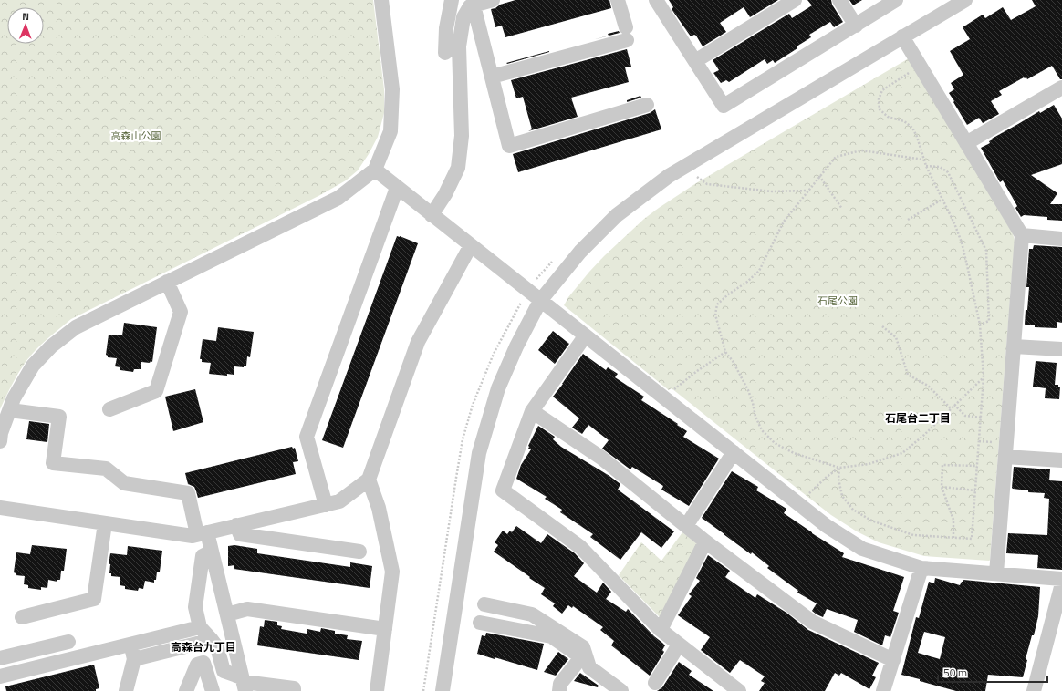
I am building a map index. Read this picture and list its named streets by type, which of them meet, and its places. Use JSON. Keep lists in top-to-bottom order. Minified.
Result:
{"districts":["石尾台二丁目","高森台九丁目"],"parks":["高森山公園","石尾公園"],"scale_bar":"50 m","north":"top"}
